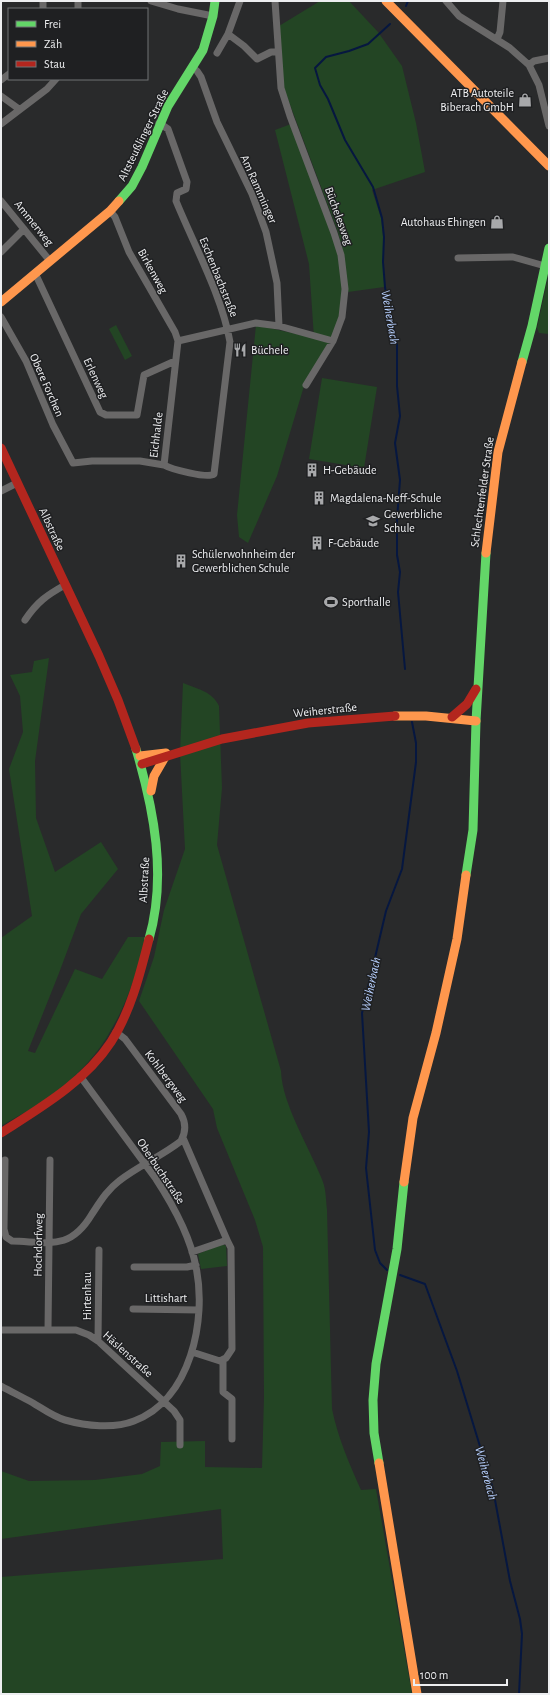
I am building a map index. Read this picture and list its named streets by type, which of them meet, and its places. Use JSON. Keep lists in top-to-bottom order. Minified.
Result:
{"streets":{"street":["Altsteußlinger Straße","Am Ramminger","Büchelesweg","Ammerweg","Birkenweg","Eschenbachstraße","Erlenweg","Obere Forchen","Eichhalde","Schlechtenfelder Straße","Albstraße","Weiherstraße","Kohlbergweg","Oberbuchstraße","Hochdorfweg","Hirtenhau","Littishart","Häslenstraße"]},"crossings":[["Altsteußlinger Straße","Am Ramminger"],["Altsteußlinger Straße","Ammerweg"],["Altsteußlinger Straße","Birkenweg"],["Altsteußlinger Straße","Eschenbachstraße"],["Altsteußlinger Straße","Erlenweg"],["Birkenweg","Eichhalde"],["Eschenbachstraße","Eichhalde"],["Erlenweg","Eichhalde"],["Obere Forchen","Eichhalde"],["Schlechtenfelder Straße","Weiherstraße"],["Albstraße","Weiherstraße"],["Albstraße","Kohlbergweg"],["Albstraße","Oberbuchstraße"],["Oberbuchstraße","Littishart"],["Oberbuchstraße","Häslenstraße"],["Hochdorfweg","Häslenstraße"],["Hirtenhau","Häslenstraße"]],"water":["Weiherbach"],"places":{"shop":["ATB Autoteile Biberach GmbH","Autohaus Ehingen"],"restaurant":["Büchele"],"building":["H-Gebäude","Magdalena-Neff-Schule","F-Gebäude","Schülerwohnheim der Gewerblichen Schule"],"school or university":["Gewerbliche Schule"],"sports":["Sporthalle"]},"legend":["Frei","Zäh","Stau"],"scale_bar":"100 m"}
